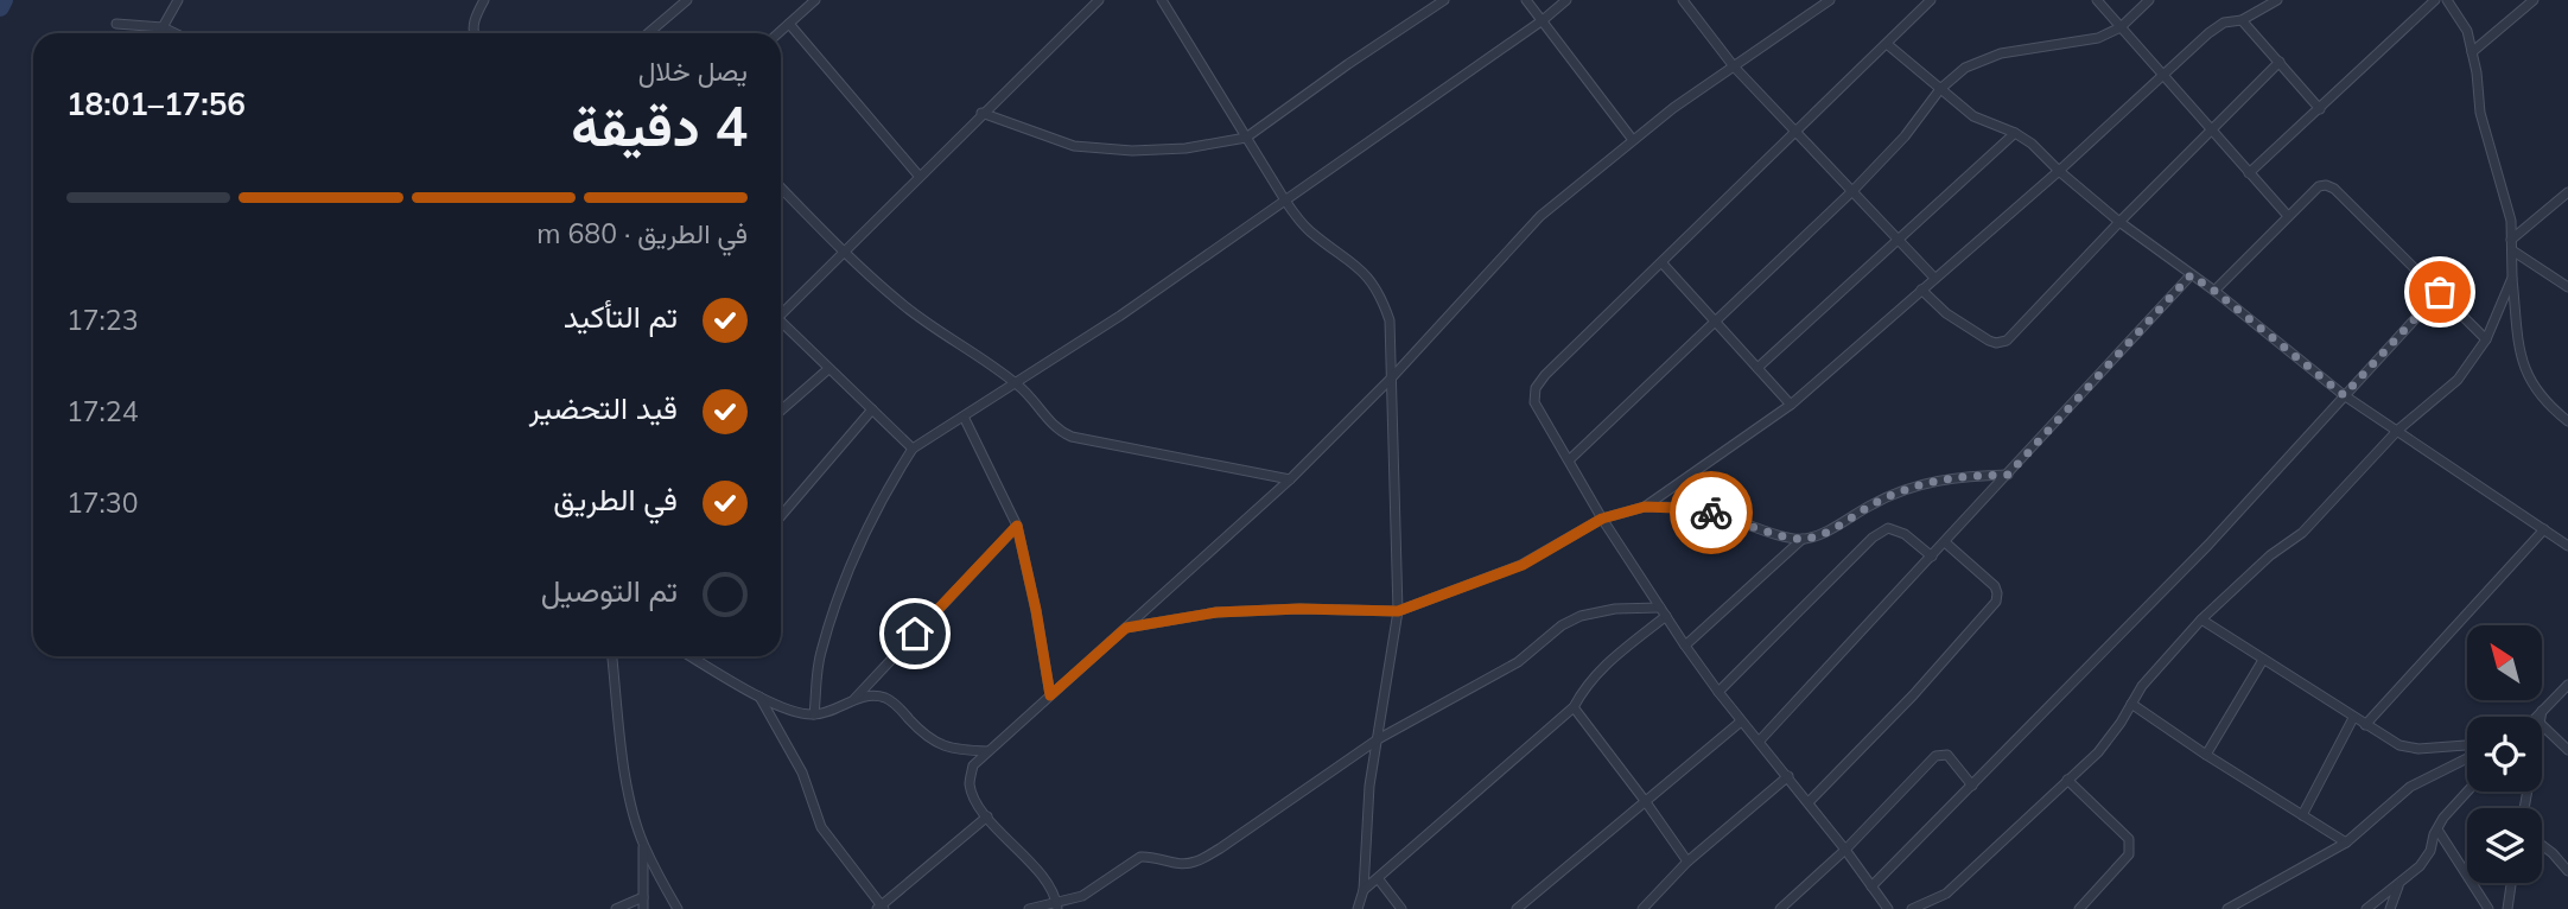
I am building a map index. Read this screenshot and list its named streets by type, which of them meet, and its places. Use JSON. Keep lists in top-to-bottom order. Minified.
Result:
{"north":"top left","page":{"heading":["4 دقيقة","يصل خلال","17:56–18:01"],"bar":"في الطريق · 680 m","list":[["تم التأكيد","17:23"],["قيد التحضير","17:24"],["في الطريق","17:30"],"تم التوصيل"]}}
